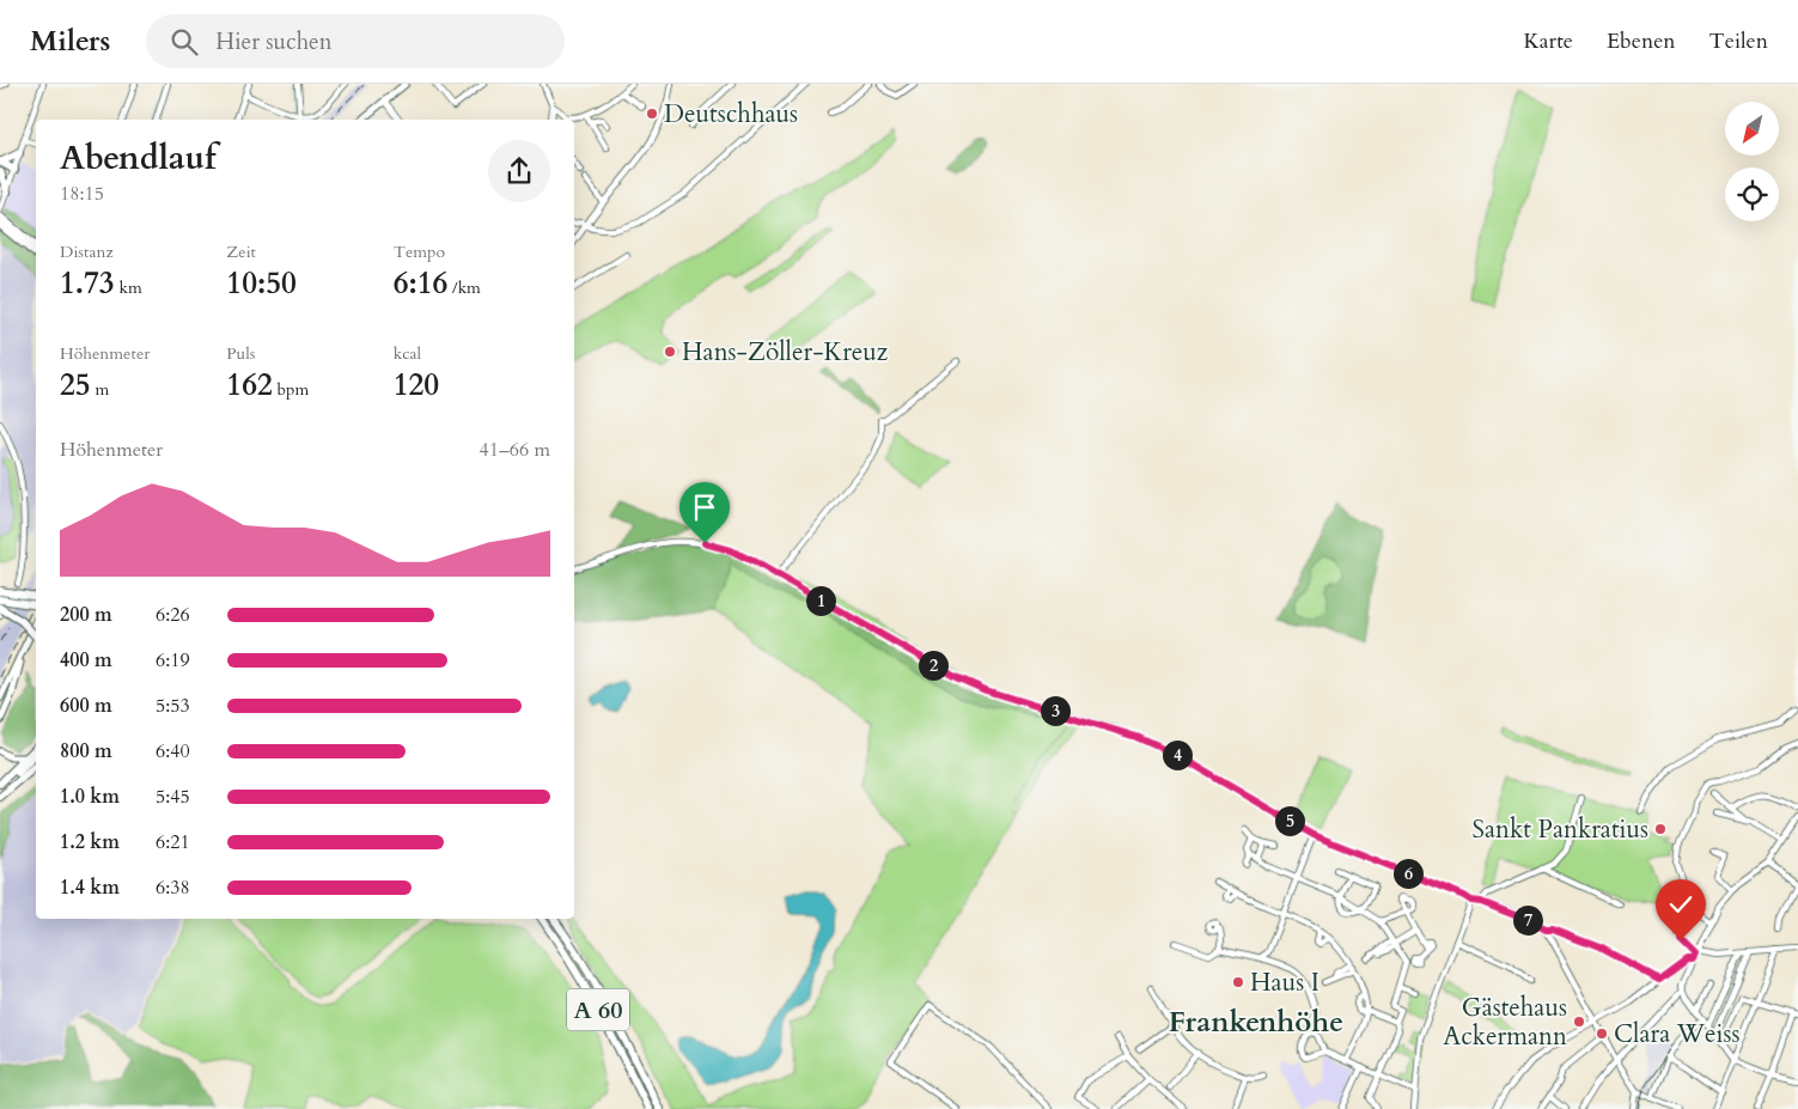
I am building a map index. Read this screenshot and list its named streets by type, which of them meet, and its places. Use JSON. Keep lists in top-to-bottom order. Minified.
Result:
{"streets":{"highway":["A 60"]},"districts":["Frankenhöhe"],"places":["Deutschhaus","Hans-Zöller-Kreuz","Sankt Pankratius","Haus I","Gästehaus Ackermann","Clara Weiss"],"north":"bottom left","page":{"header":"Milers","search":"Hier suchen","nav":["Karte","Ebenen","Teilen"],"heading":["Abendlauf","18:15"],"stats":[["Distanz","1.73 km"],["Zeit","10:50"],["Tempo","6:16 /km"],["Höhenmeter","25 m"],["Puls","162 bpm"],["kcal","120"]],"chart":["Höhenmeter","41–66 m"],"pins":["1","2","3","4","5","6","7"],"list":[{"name":"200 m","note":"6:26"},{"name":"400 m","note":"6:19"},{"name":"600 m","note":"5:53"},{"name":"800 m","note":"6:40"},{"name":"1.0 km","note":"5:45"},{"name":"1.2 km","note":"6:21"},{"name":"1.4 km","note":"6:38"}]}}
